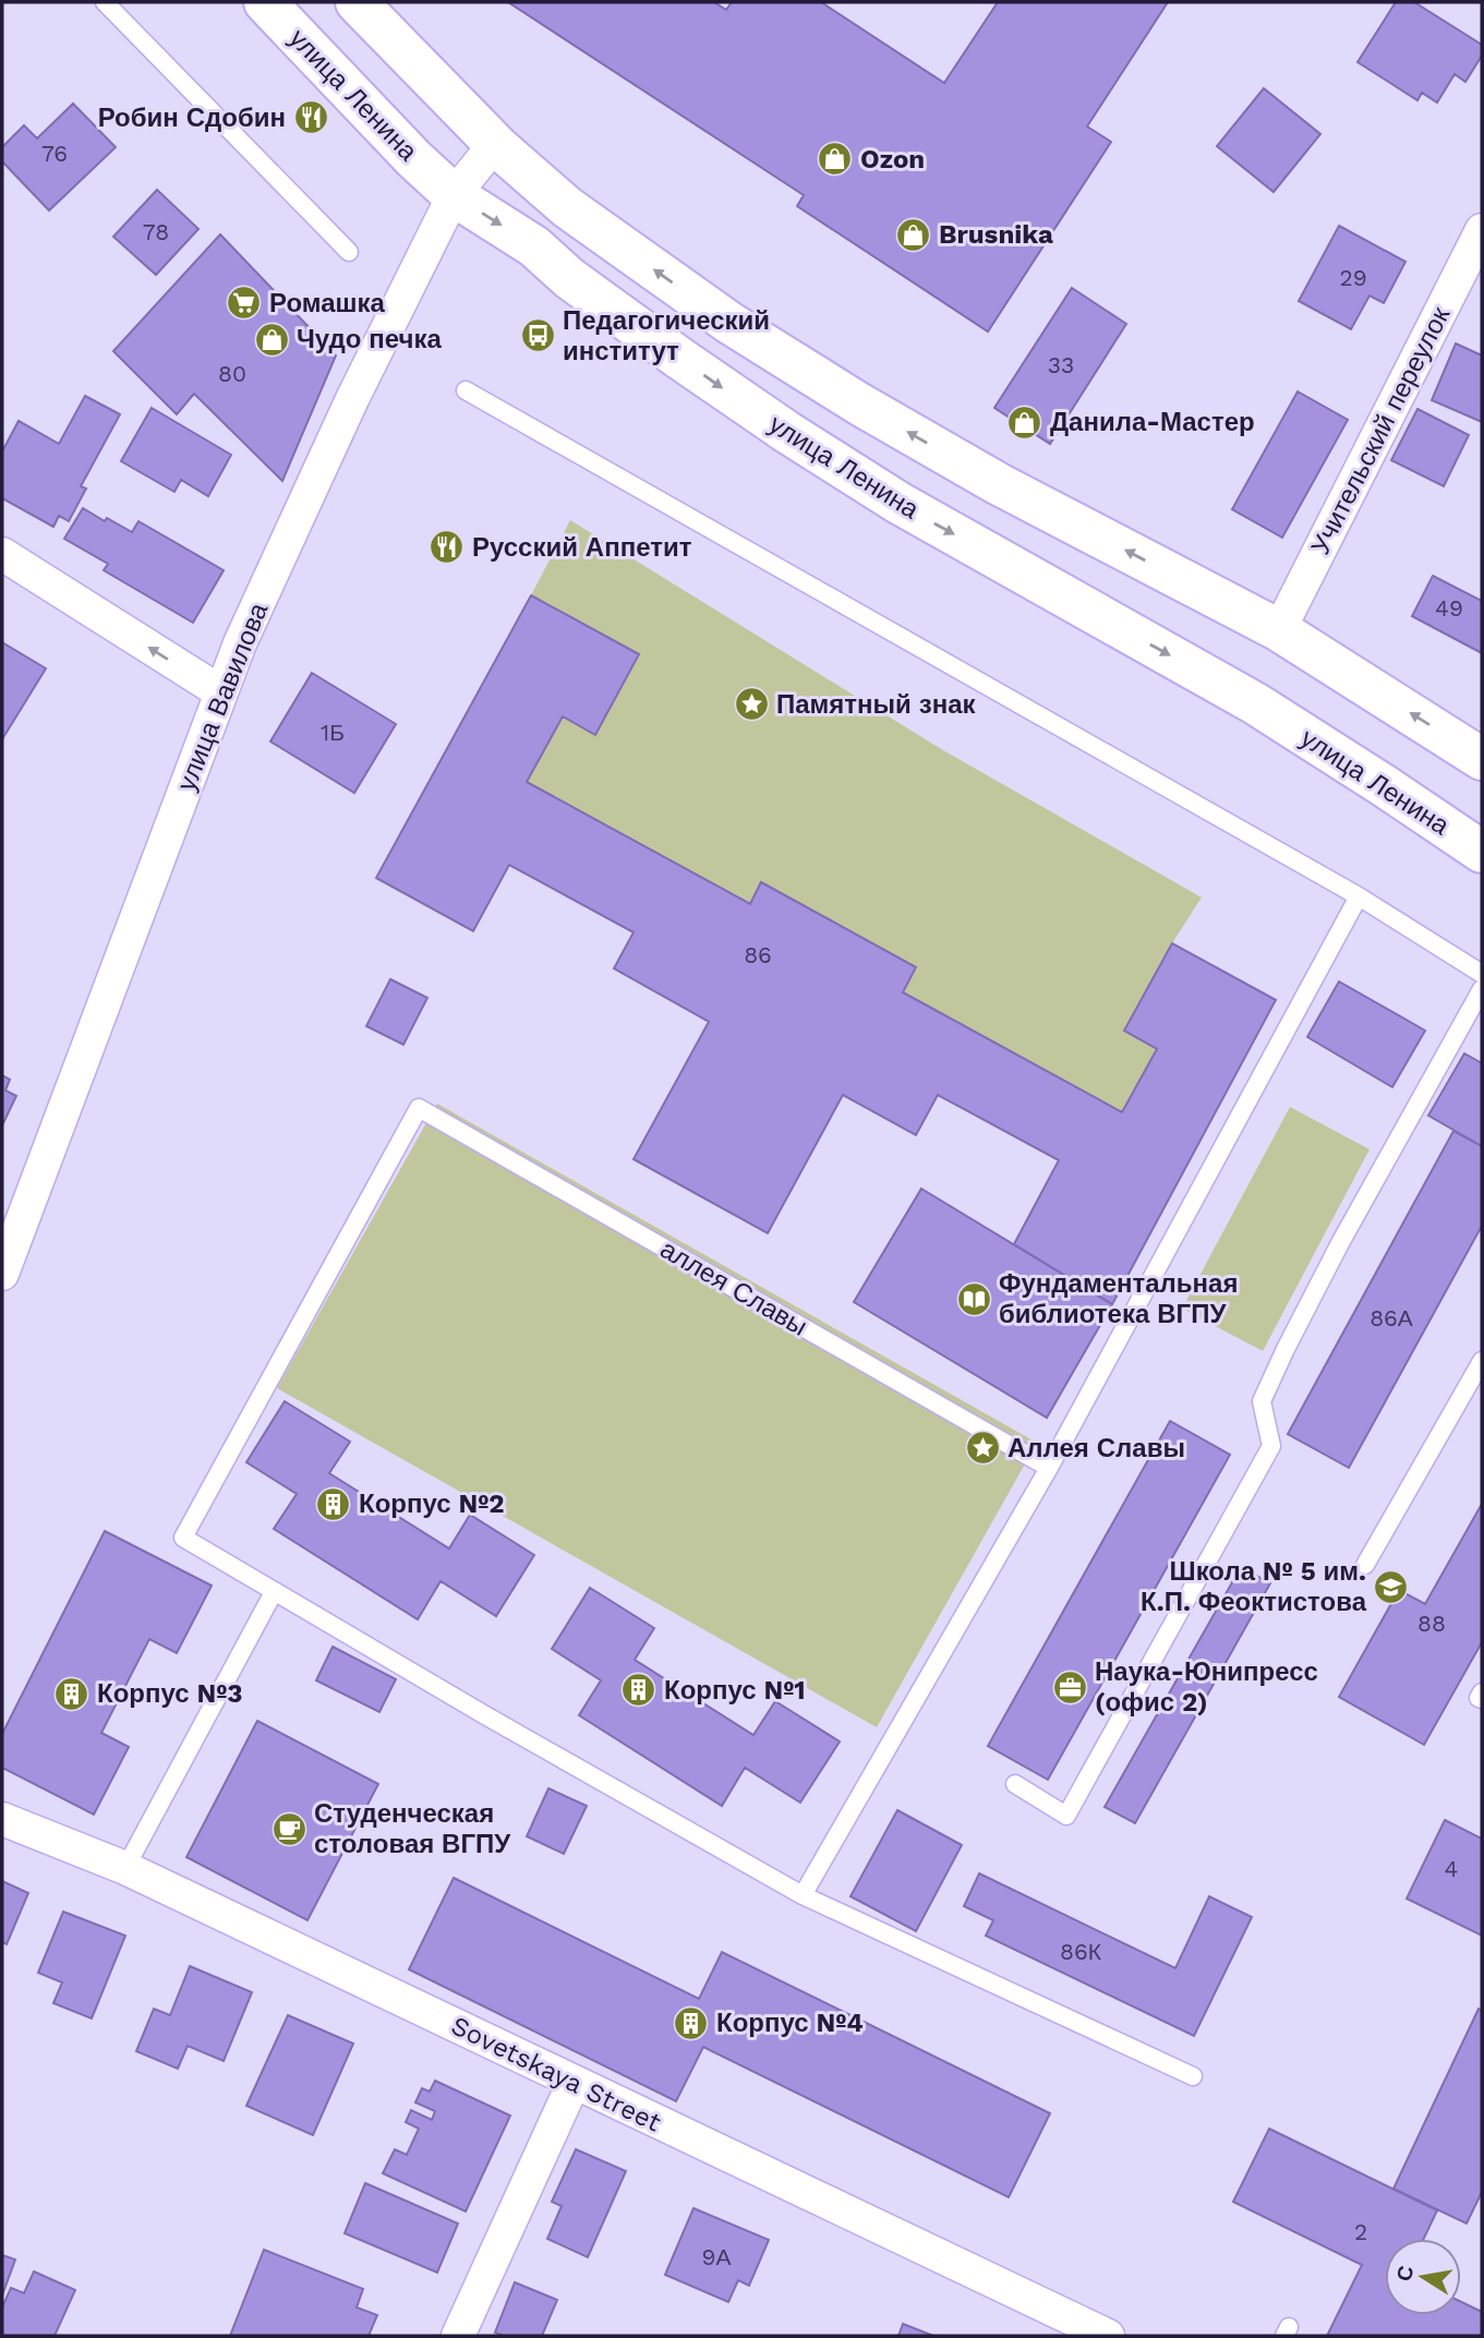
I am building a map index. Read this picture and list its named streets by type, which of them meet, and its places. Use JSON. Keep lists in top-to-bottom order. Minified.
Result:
{"streets":{"main road":["улица Ленина"],"street":["Учительский переулок","улица Вавилова","Sovetskaya Street"],"lane":["аллея Славы"]},"crossings":[["улица Ленина","улица Вавилова"]],"places":{"restaurant":["Робин Сдобин","Русский Аппетит"],"shop":["Ozon","Brusnika","Чудо печка","Данила-Мастер"],"supermarket":["Ромашка"],"bus stop":["Педагогический институт"],"place":["Памятный знак","Аллея Славы"],"library":["Фундаментальная библиотека ВГПУ"],"building":["Корпус №2","Корпус №1","Корпус №3","Корпус №4"],"school or university":["Школа № 5 им. К.П. Феоктистова"],"office":["Наука-Юнипресс (офис 2)"],"cafe":["Студенческая столовая ВГПУ"]},"house_numbers":["76","78","29","33","80","49","1Б","86","86А","88","4","86К","2","9А"],"north":"left"}
